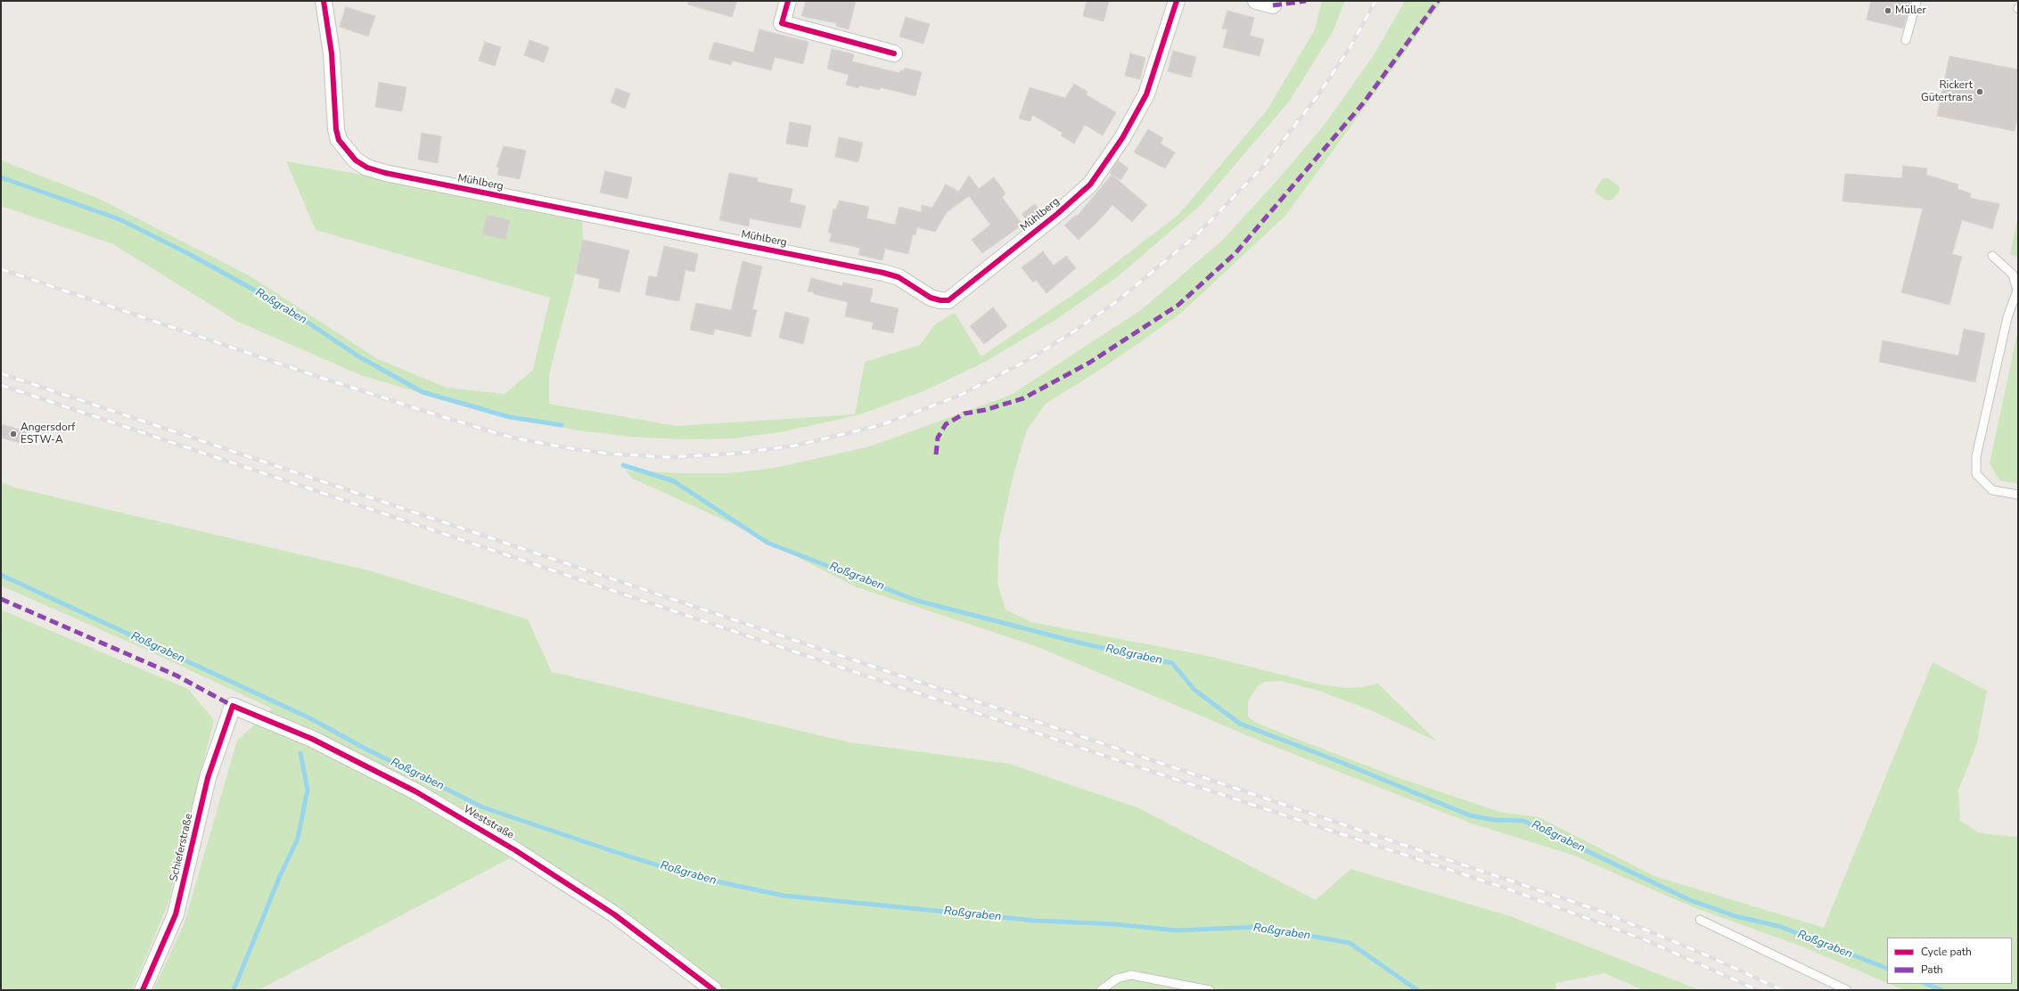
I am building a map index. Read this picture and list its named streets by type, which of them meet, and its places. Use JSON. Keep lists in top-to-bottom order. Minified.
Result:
{"streets":{"street":["Mühlberg","Weststraße","Schieferstraße"]},"crossings":[["Weststraße","Schieferstraße"]],"water":["Roßgraben"],"places":["Müller","Rickert Gütertrans","Angersdorf ESTW-A"],"legend":["Cycle path","Path"]}
